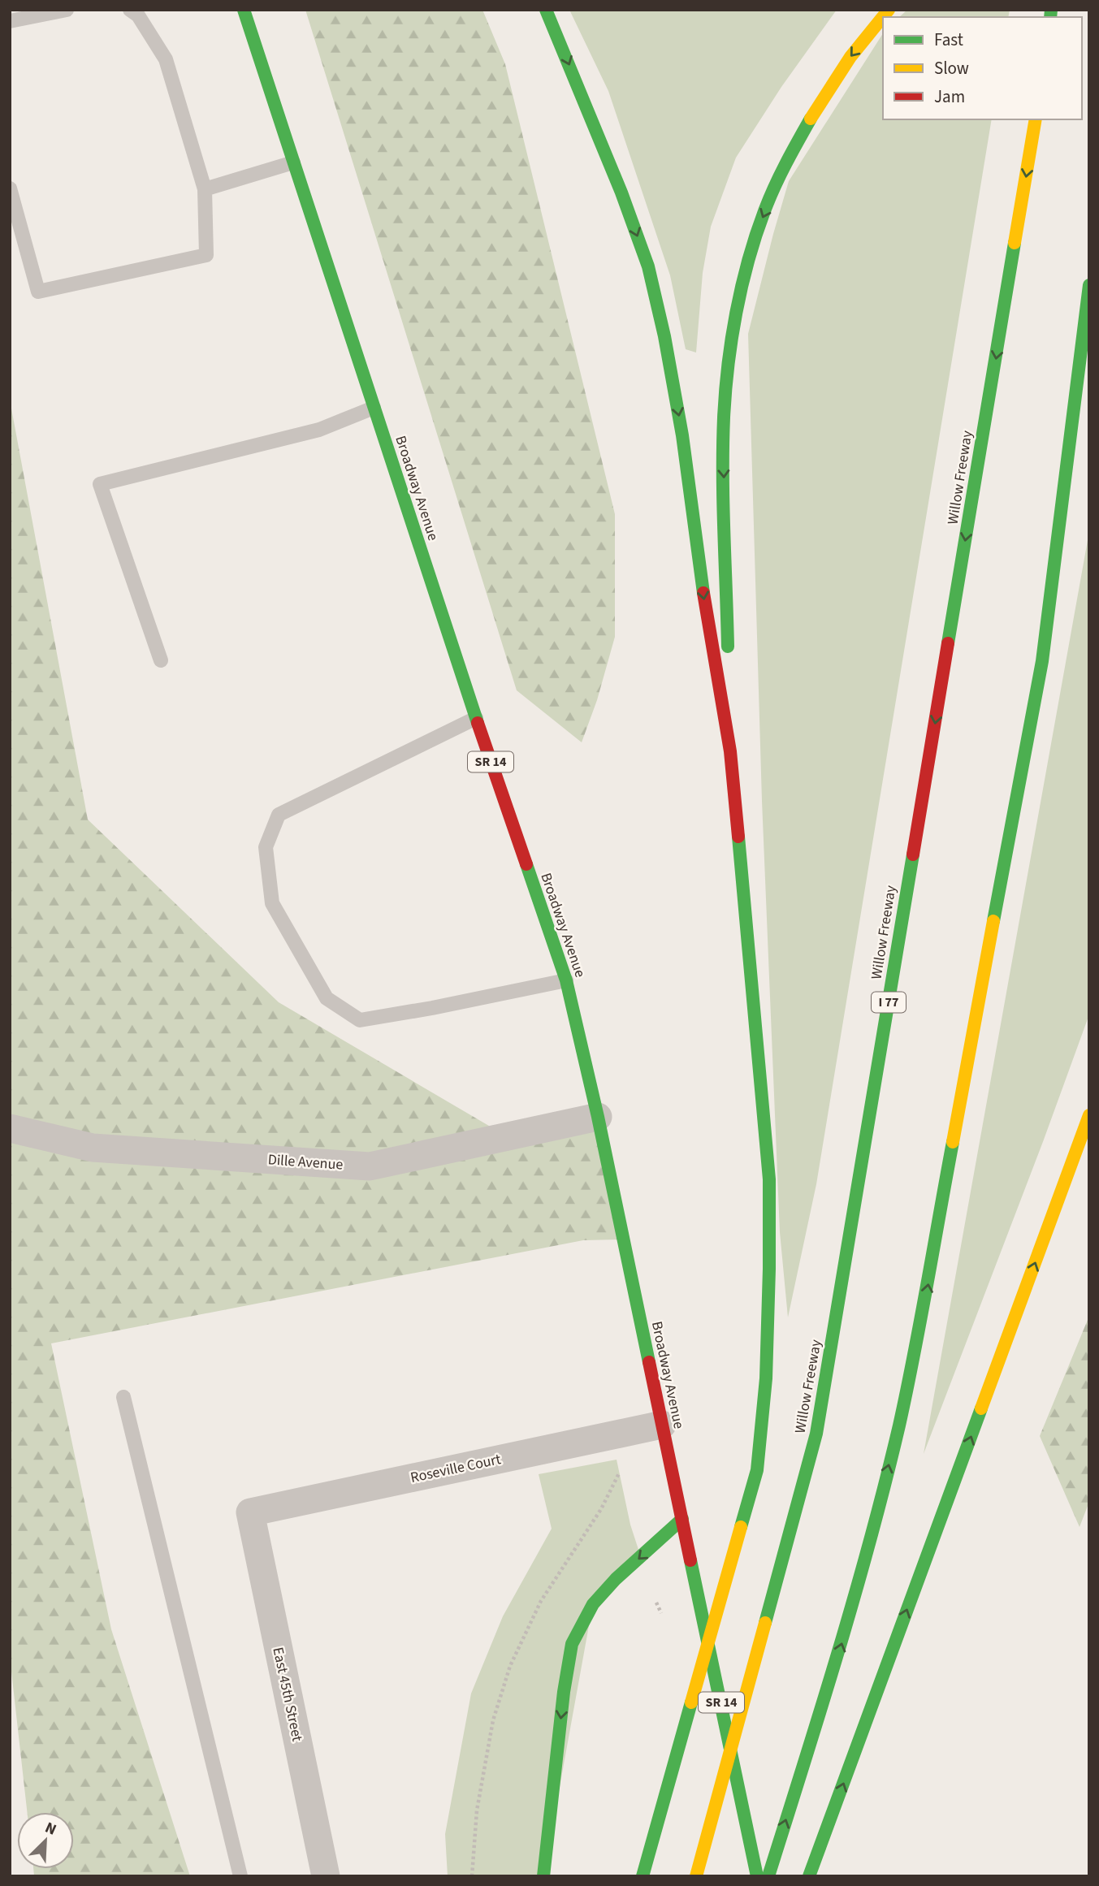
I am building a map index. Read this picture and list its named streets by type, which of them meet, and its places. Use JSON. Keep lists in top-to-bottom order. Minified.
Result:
{"streets":{"main road":["Willow Freeway","Broadway Avenue","SR 14","I 77"],"street":["Dille Avenue","Roseville Court","East 45th Street"]},"crossings":[["Broadway Avenue","Dille Avenue"],["Broadway Avenue","Roseville Court"],["Roseville Court","East 45th Street"]],"legend":["Fast","Slow","Jam"],"north":"top right"}
